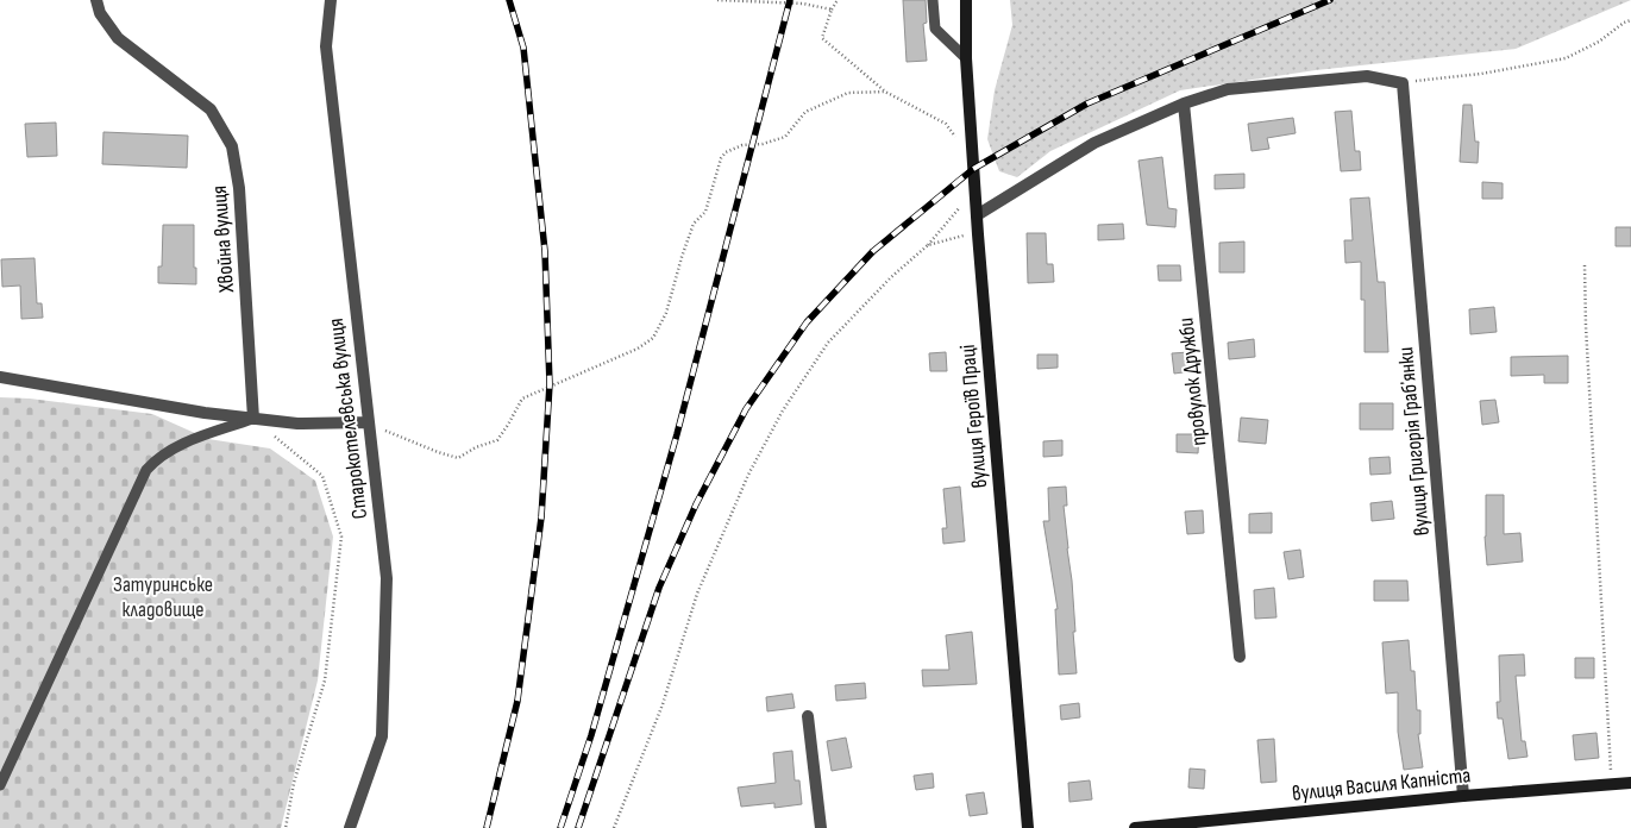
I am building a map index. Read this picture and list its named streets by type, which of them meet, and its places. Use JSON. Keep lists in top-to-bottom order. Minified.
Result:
{"streets":{"main road":["вулиця Героїв Праці","вулиця Василя Капніста"],"street":["Хвойна вулиця","провулок Дружби","Старокотелевська вулиця","вулиця Григорія Грабʼянки"]},"crossings":[["вулиця Григорія Грабʼянки","вулиця Василя Капніста"]],"parks":["Затуринське кладовище"]}
